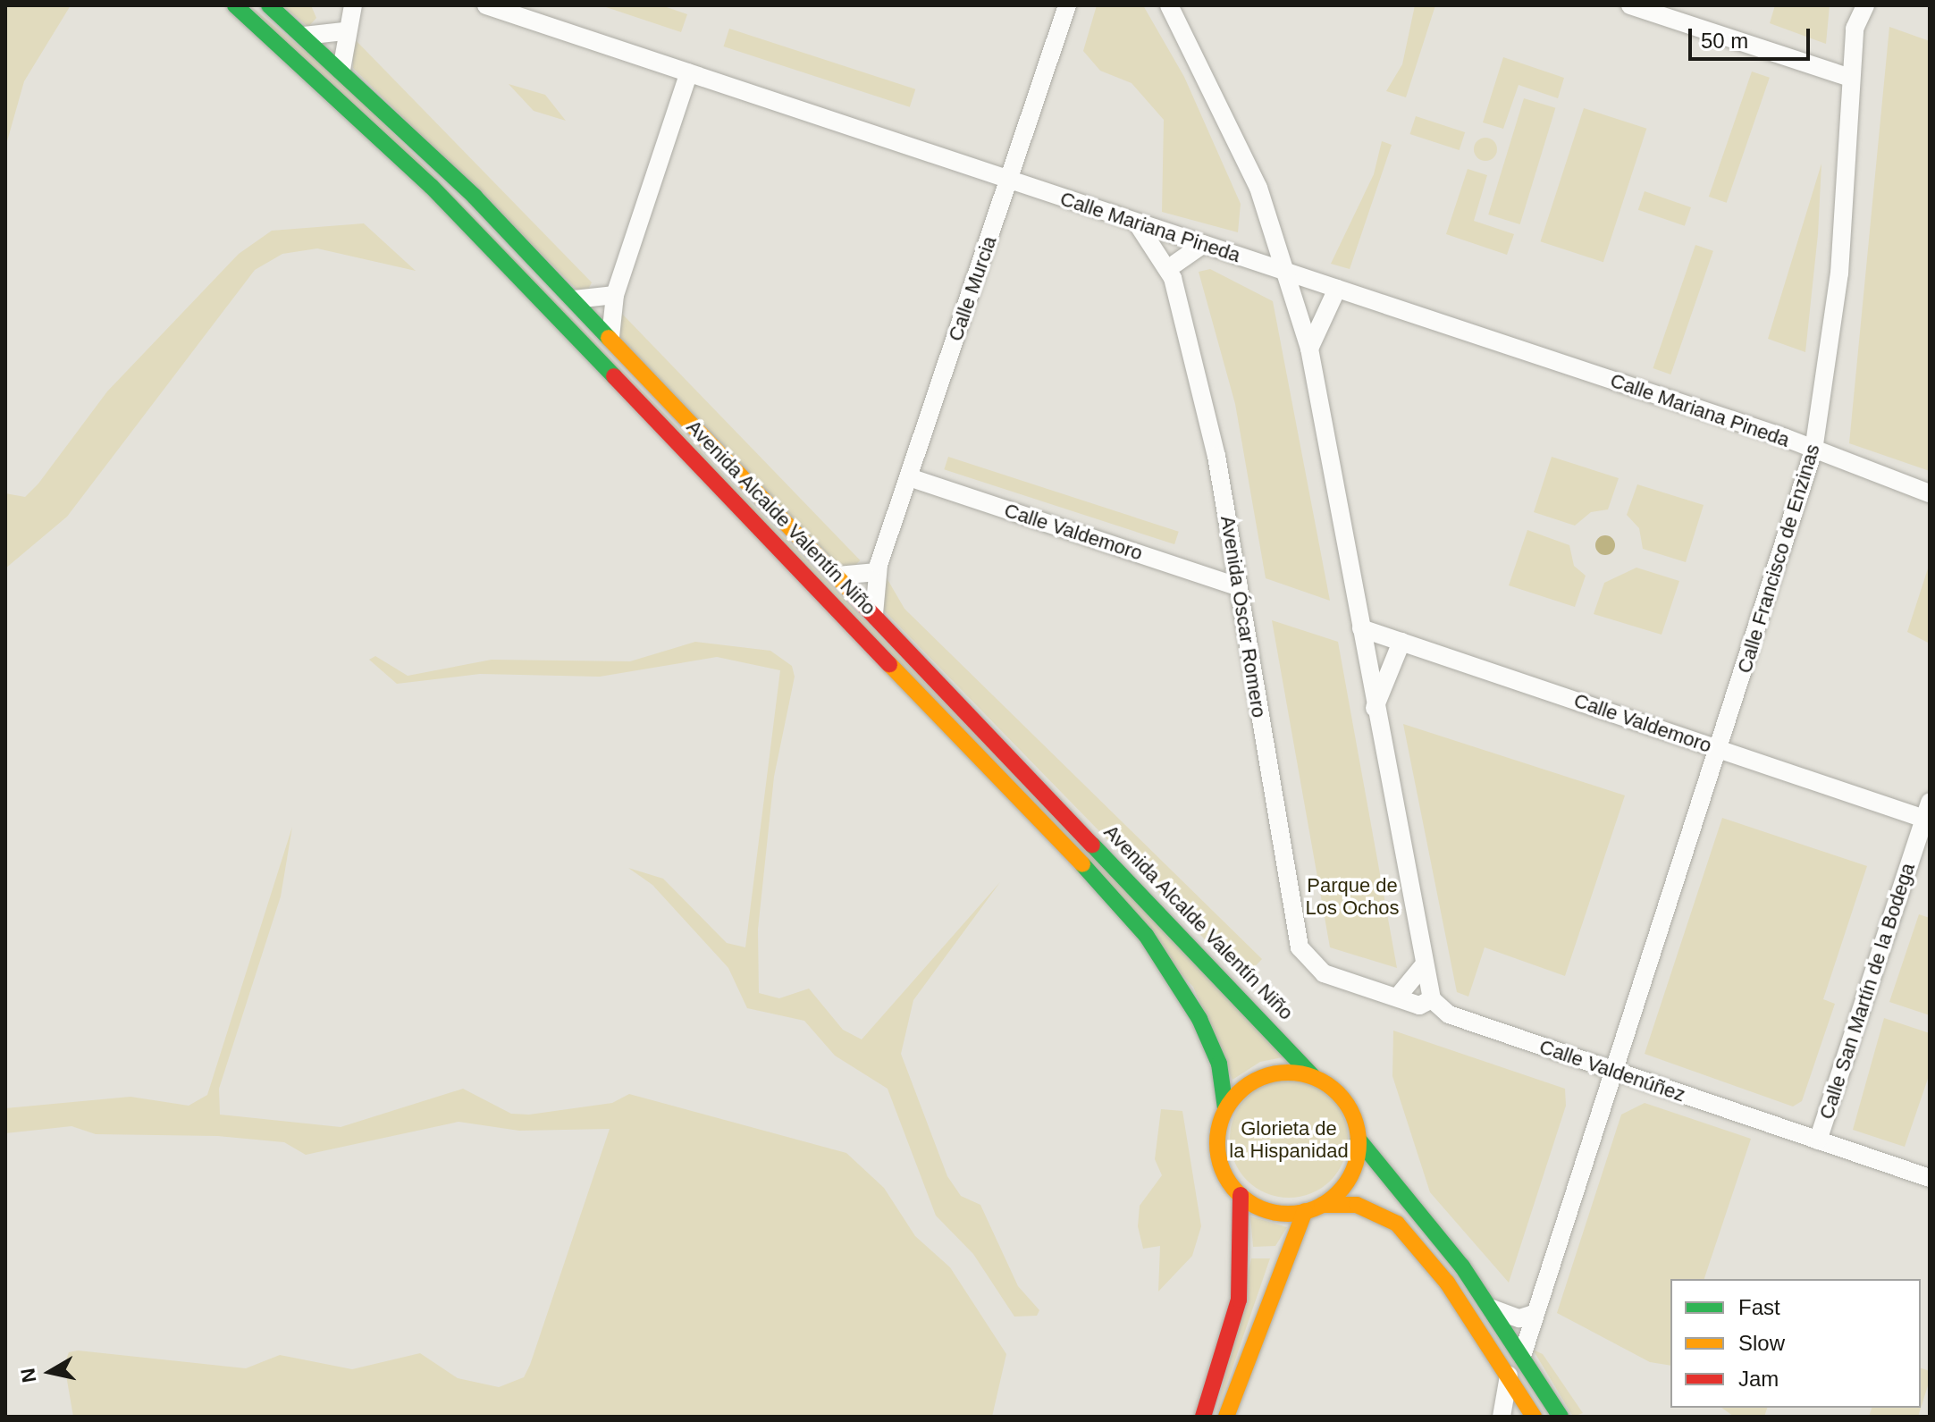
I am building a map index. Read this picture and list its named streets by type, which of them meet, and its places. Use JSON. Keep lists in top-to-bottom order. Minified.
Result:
{"streets":{"main road":["Avenida Alcalde Valentín Niño"],"street":["Calle Mariana Pineda","Calle Murcia","Calle Valdemoro","Calle Francisco de Enzinas","Avenida Óscar Romero","Calle San Martín de la Bodega","Calle Valdenúñez"]},"crossings":[["Calle Mariana Pineda","Calle Murcia"],["Calle Mariana Pineda","Calle Francisco de Enzinas"],["Calle Mariana Pineda","Avenida Óscar Romero"],["Calle Murcia","Avenida Alcalde Valentín Niño"],["Calle Murcia","Calle Valdemoro"],["Calle Valdemoro","Calle Francisco de Enzinas"],["Calle Valdemoro","Avenida Óscar Romero"],["Calle Valdemoro","Calle San Martín de la Bodega"],["Calle Francisco de Enzinas","Calle Valdenúñez"],["Calle San Martín de la Bodega","Calle Valdenúñez"]],"parks":["Parque de Los Ochos","Glorieta de la Hispanidad"],"legend":["Fast","Slow","Jam"],"scale_bar":"50 m","north":"left"}
